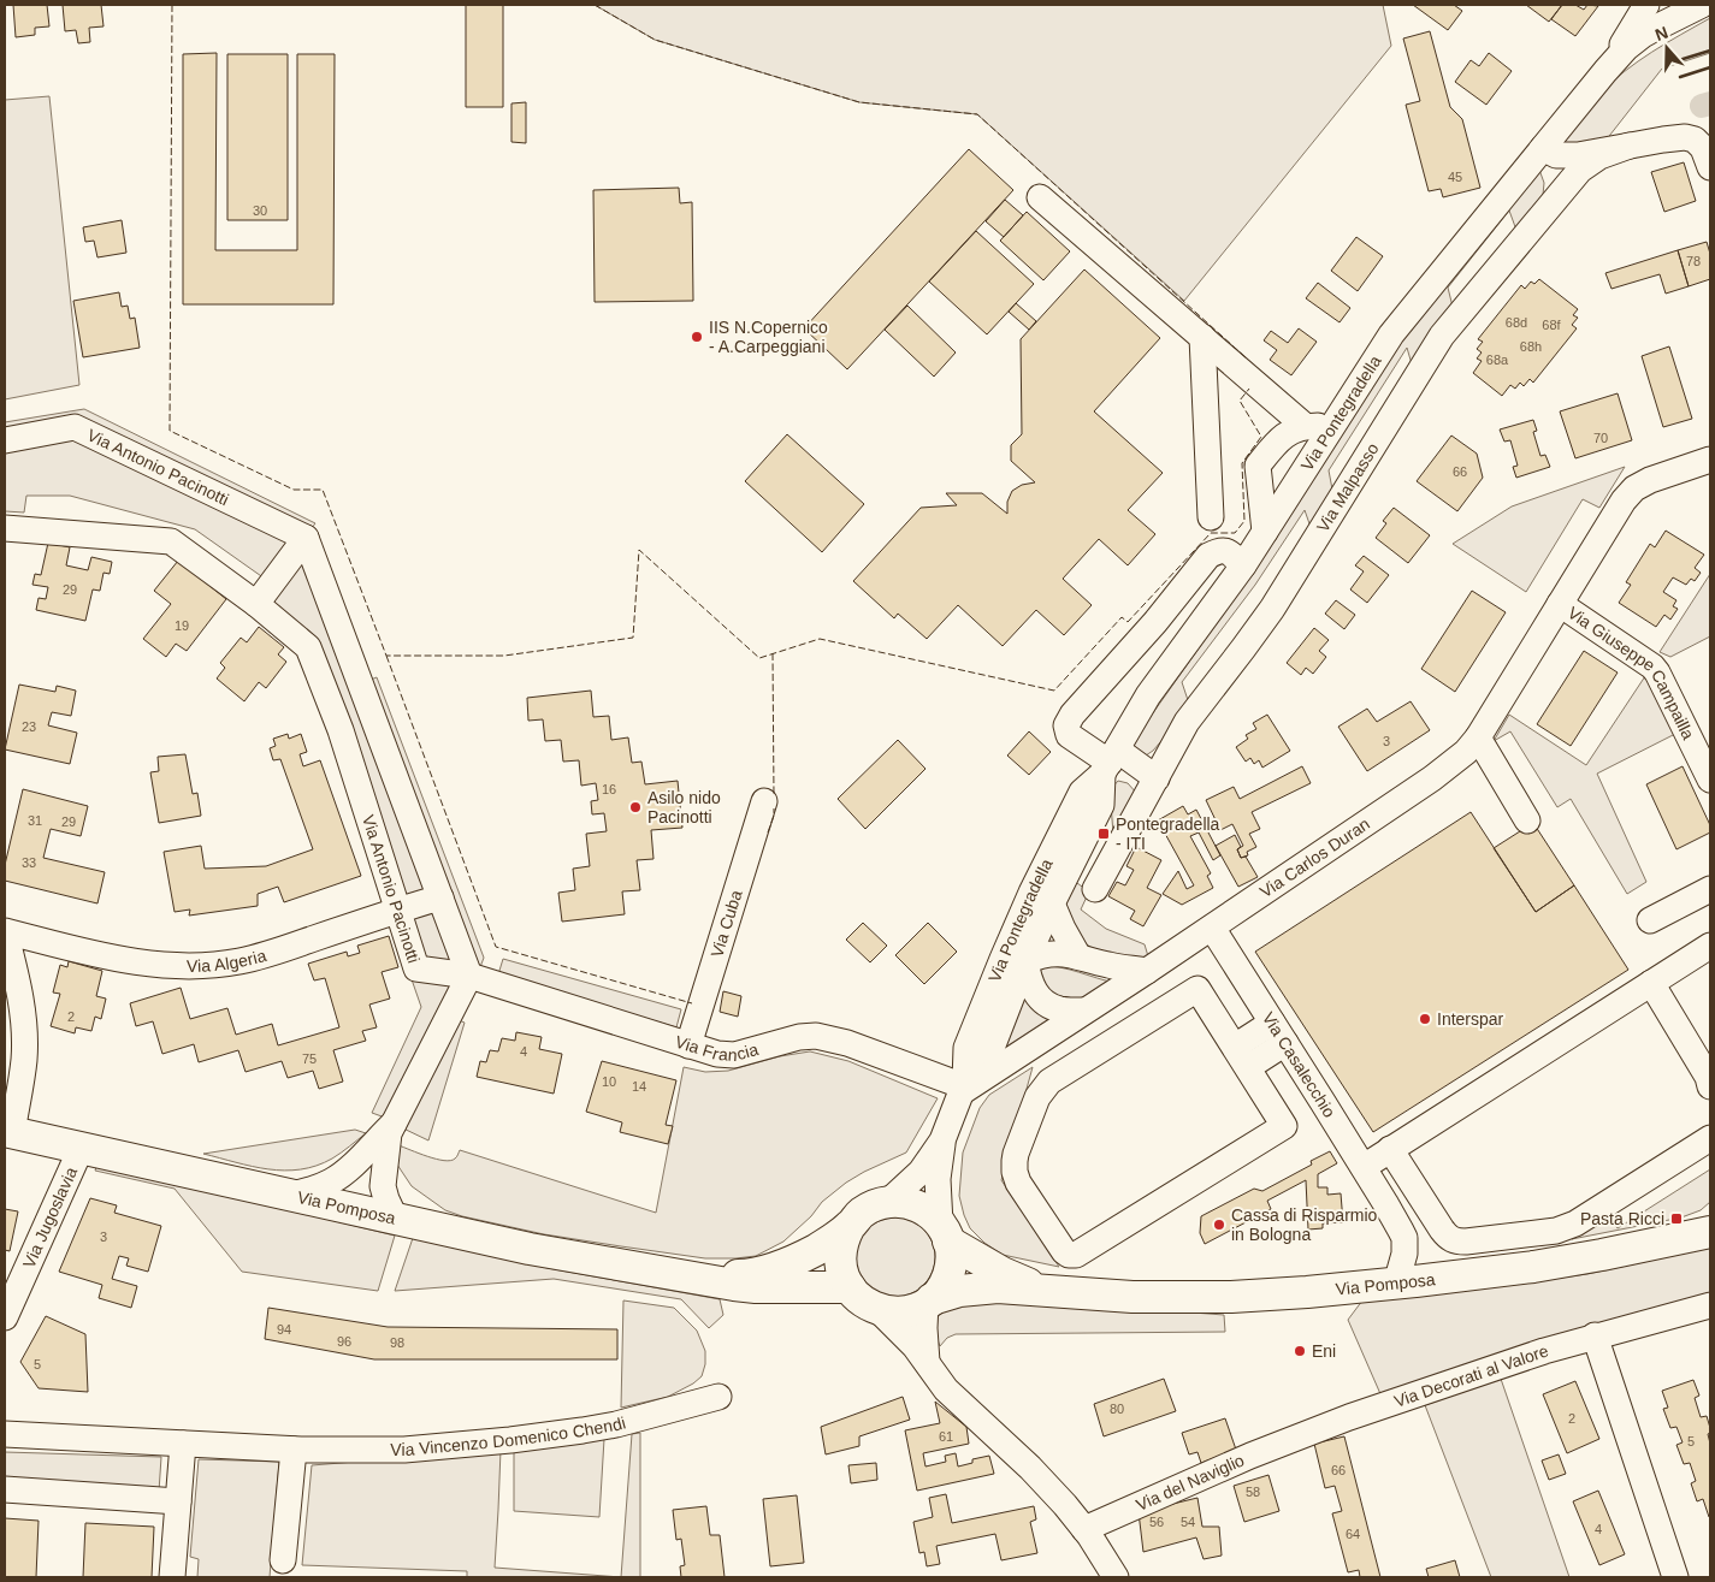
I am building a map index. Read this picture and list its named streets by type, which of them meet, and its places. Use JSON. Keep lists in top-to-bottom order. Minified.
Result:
{"streets":{"main road":["Via Pomposa"],"street":["Via Pontegradella","Via Antonio Pacinotti","Via Malpasso","Via Giuseppe Campailla","Via Carlos Duran","Via Cuba","Via Algeria","Via Francia","Via Casalecchio","Via Jugoslavia","Via Decorati al Valore","Via Vincenzo Domenico Chendi","Via del Naviglio"]},"crossings":[["Via Pontegradella","Via Malpasso"],["Via Pontegradella","Via Carlos Duran"],["Via Pontegradella","Via Francia"],["Via Pontegradella","Via Pomposa"],["Via Antonio Pacinotti","Via Algeria"],["Via Antonio Pacinotti","Via Francia"],["Via Giuseppe Campailla","Via Carlos Duran"],["Via Carlos Duran","Via Francia"],["Via Carlos Duran","Via Casalecchio"],["Via Cuba","Via Francia"],["Via Pomposa","Via Jugoslavia"],["Via Decorati al Valore","Via del Naviglio"]],"places":{"other":["IIS N.Copernico - A.Carpeggiani","Asilo nido Pacinotti","Interspar","Cassa di Risparmio in Bologna","Eni"],"transit":["Pontegradella - ITI","Pasta Ricci"]},"house_numbers":["45","30","78","68d","68f","68h","68a","70","66","29","19","23","3","16","31","29","33","2","4","75","10","14","3","94","96","98","5","80","2","61","5","66","58","56","54","4","64"],"north":"top"}
